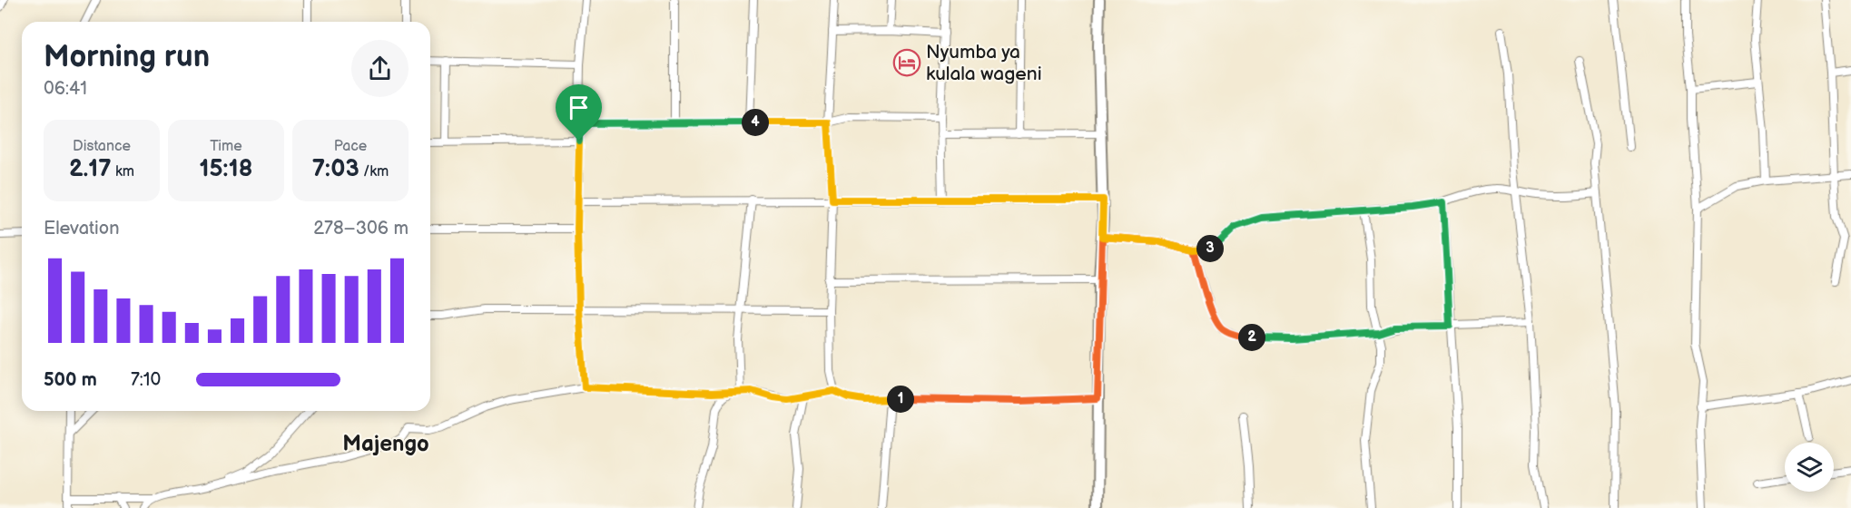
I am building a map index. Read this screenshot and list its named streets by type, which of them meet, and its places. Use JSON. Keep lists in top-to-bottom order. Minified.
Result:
{"districts":["Majengo"],"places":{"hotel":["Nyumba ya kulala wageni"]},"page":{"heading":["Morning run","06:41"],"pins":["4","3","2","1"],"stats":[["Distance","2.17 km"],["Time","15:18"],["Pace","7:03 /km"]],"chart":["Elevation","278–306 m"],"list":[{"name":"500 m","note":"7:10"}]}}
